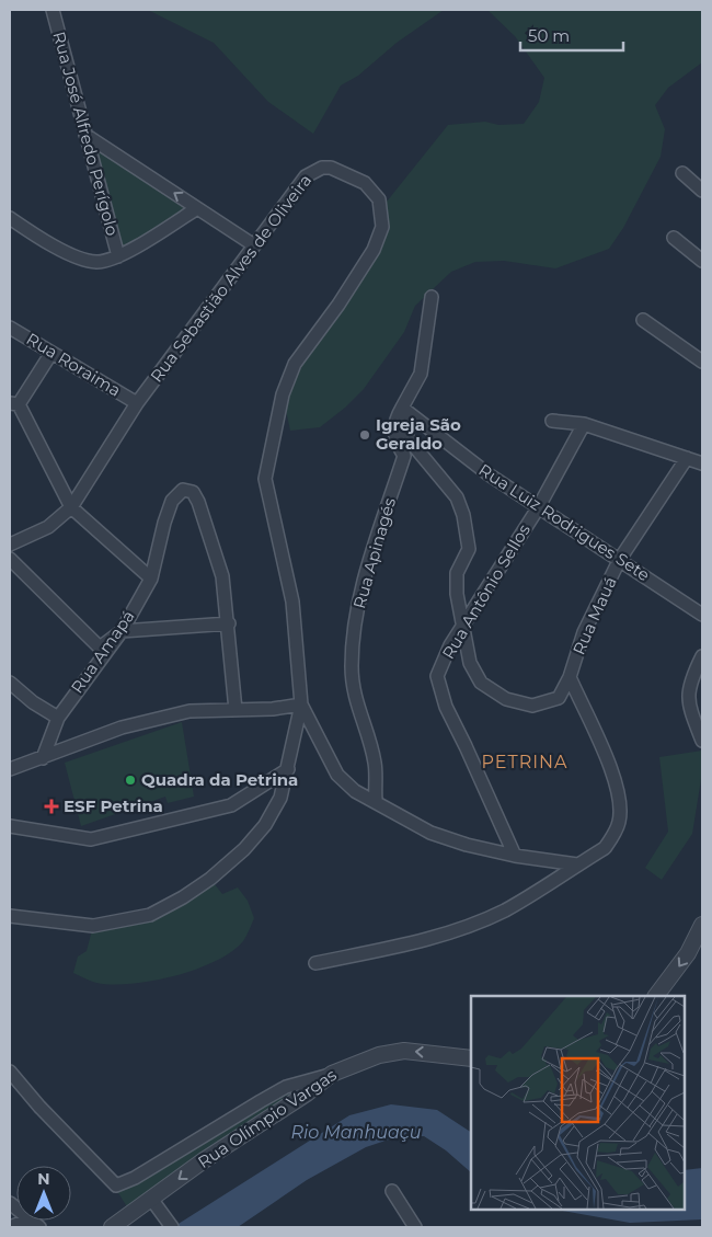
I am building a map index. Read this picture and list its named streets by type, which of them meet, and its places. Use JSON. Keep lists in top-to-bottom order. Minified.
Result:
{"streets":{"street":["Rua José Alfredo Perígolo","Rua Sebastião Alves de Oliveira","Rua Roraima","Rua Luiz Rodrigues Sete","Rua Apinagés","Rua Antônio Sellos","Rua Mauá","Rua Amapá","Rua Olímpio Vargas"]},"crossings":[["Rua Sebastião Alves de Oliveira","Rua Roraima"],["Rua Luiz Rodrigues Sete","Rua Apinagés"],["Rua Luiz Rodrigues Sete","Rua Antônio Sellos"],["Rua Luiz Rodrigues Sete","Rua Mauá"],["Rua Apinagés","Rua Mauá"],["Rua Antônio Sellos","Rua Mauá"]],"districts":["PETRINA"],"water":["Rio Manhuaçu"],"places":{"other":["Igreja São Geraldo","Quadra da Petrina"],"health":["ESF Petrina"]},"scale_bar":"50 m","north":"top"}
